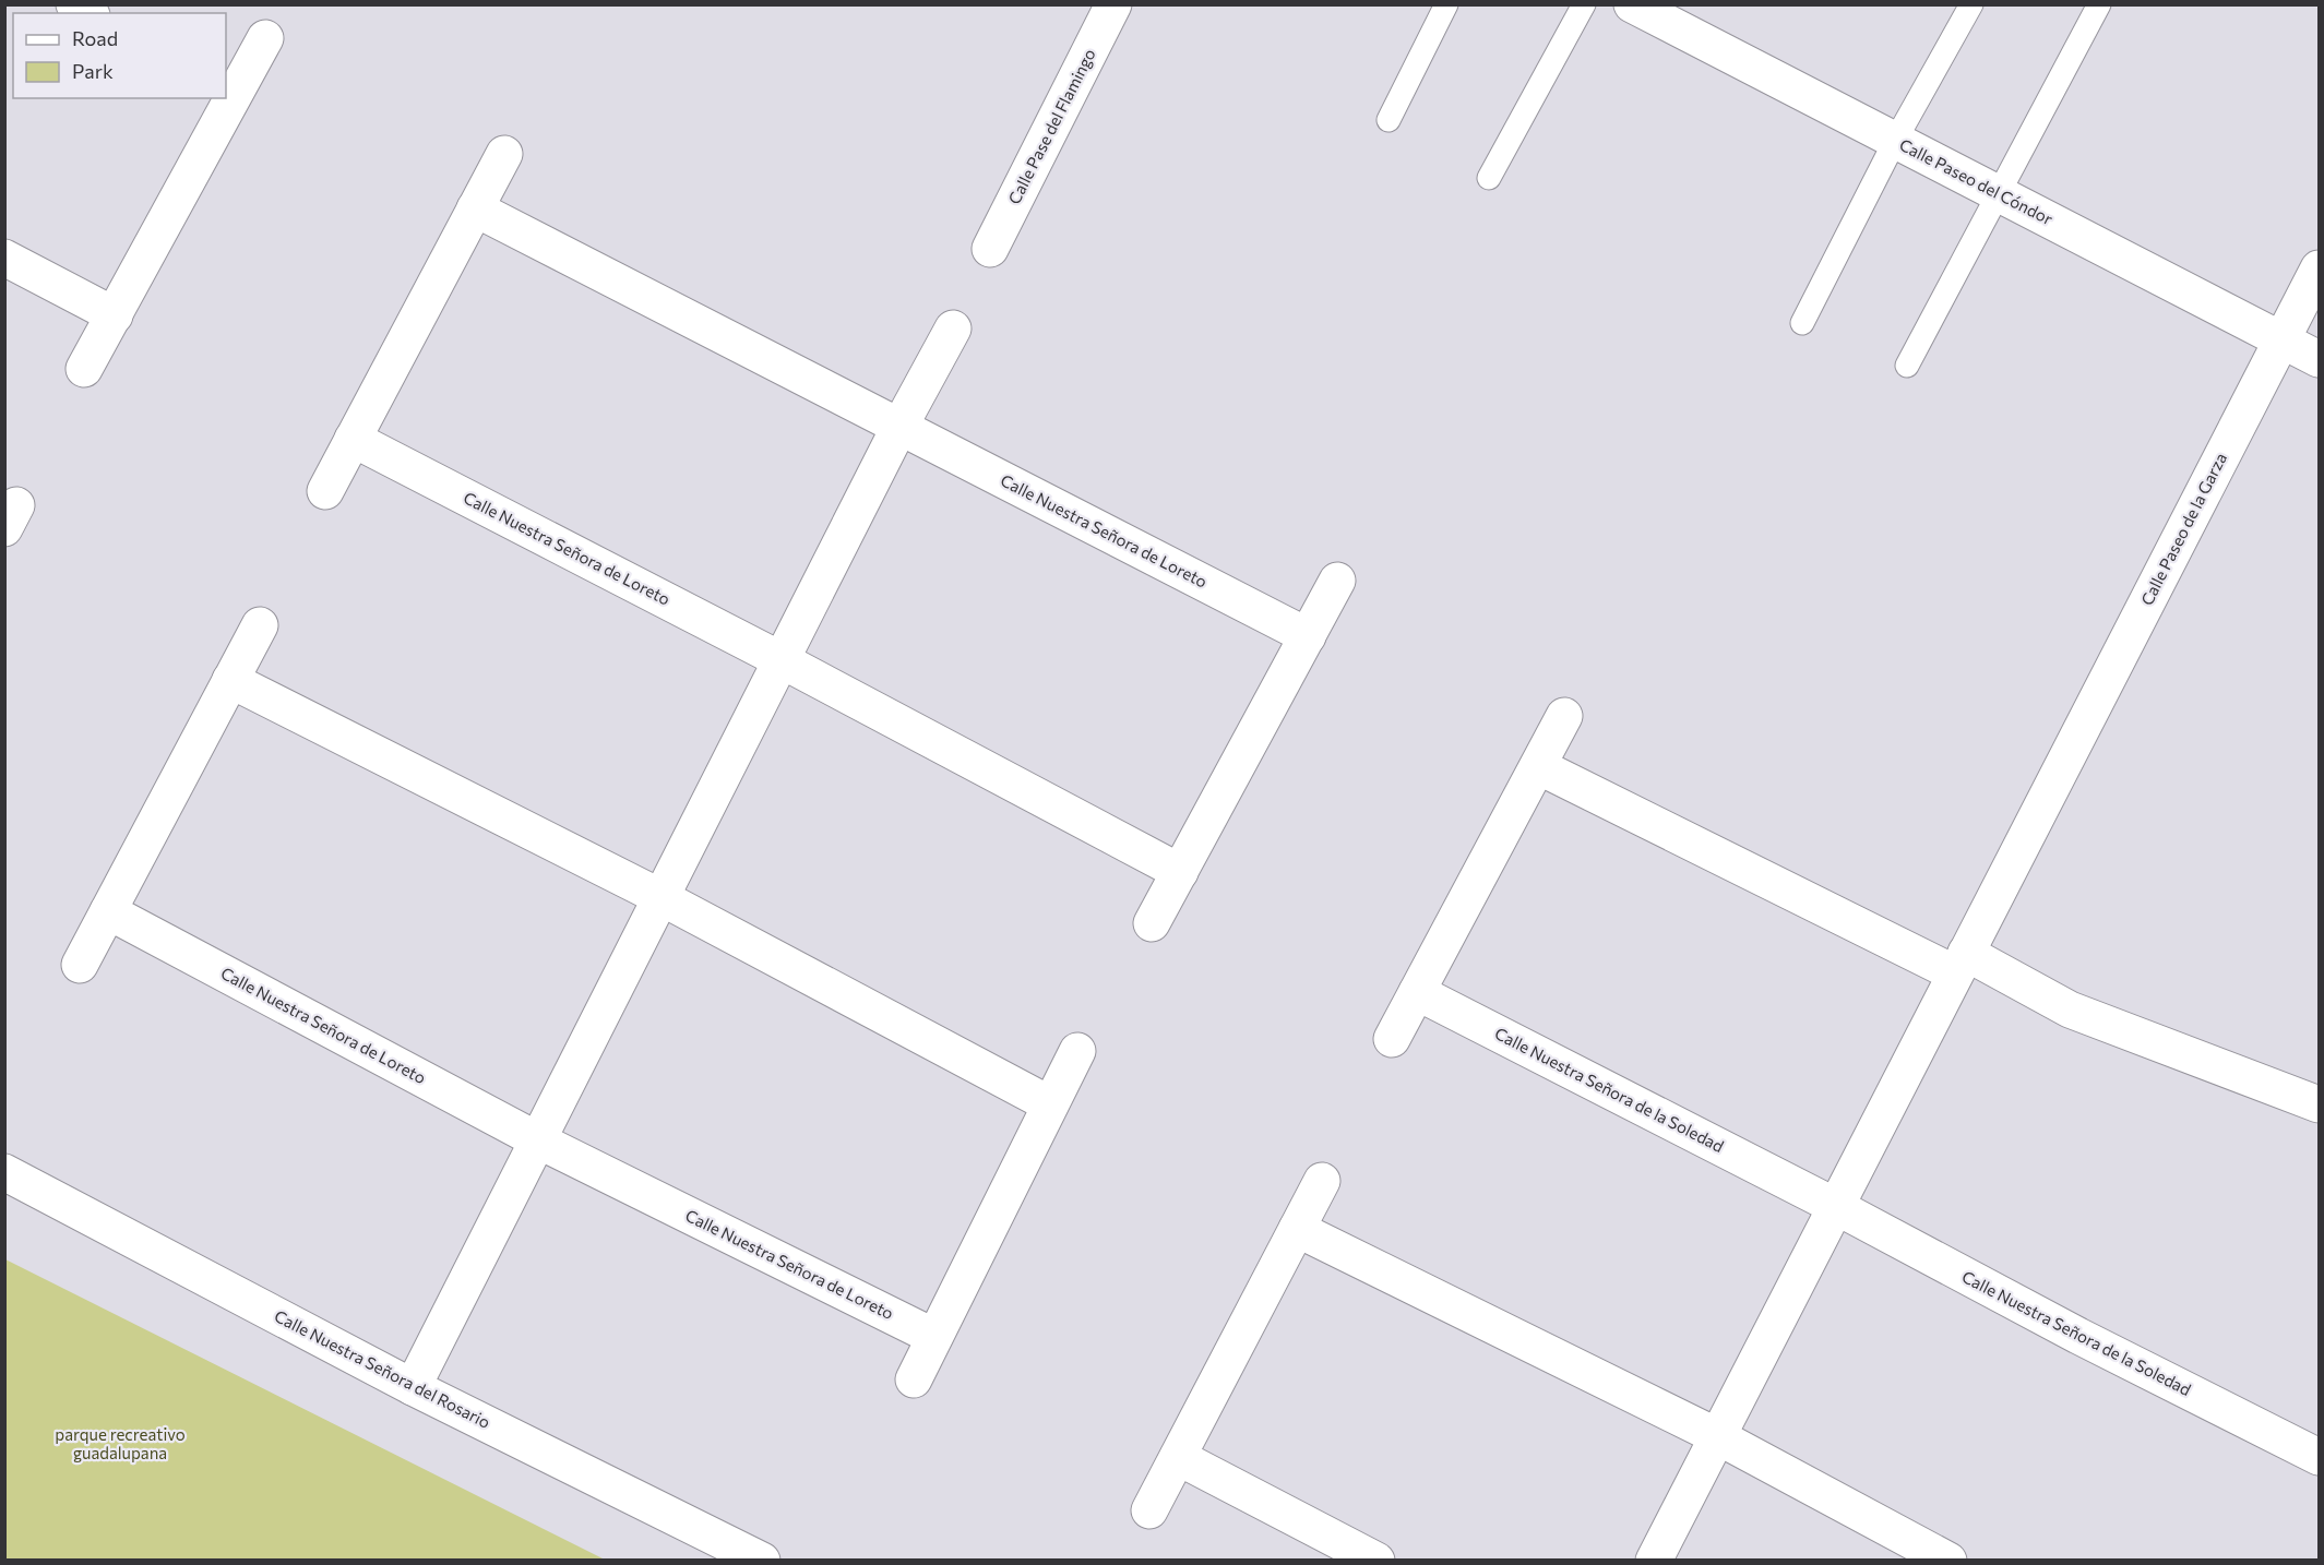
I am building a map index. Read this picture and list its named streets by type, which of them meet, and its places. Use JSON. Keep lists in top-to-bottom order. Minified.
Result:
{"streets":{"street":["Calle Pase del Flamingo","Calle Paseo del Cóndor","Calle Paseo de la Garza","Calle Nuestra Señora de Loreto","Calle Nuestra Señora de la Soledad","Calle Nuestra Señora del Rosario"]},"crossings":[["Calle Paseo del Cóndor","Calle Paseo de la Garza"]],"parks":["parque recreativo guadalupana"],"legend":["Road","Park"]}
